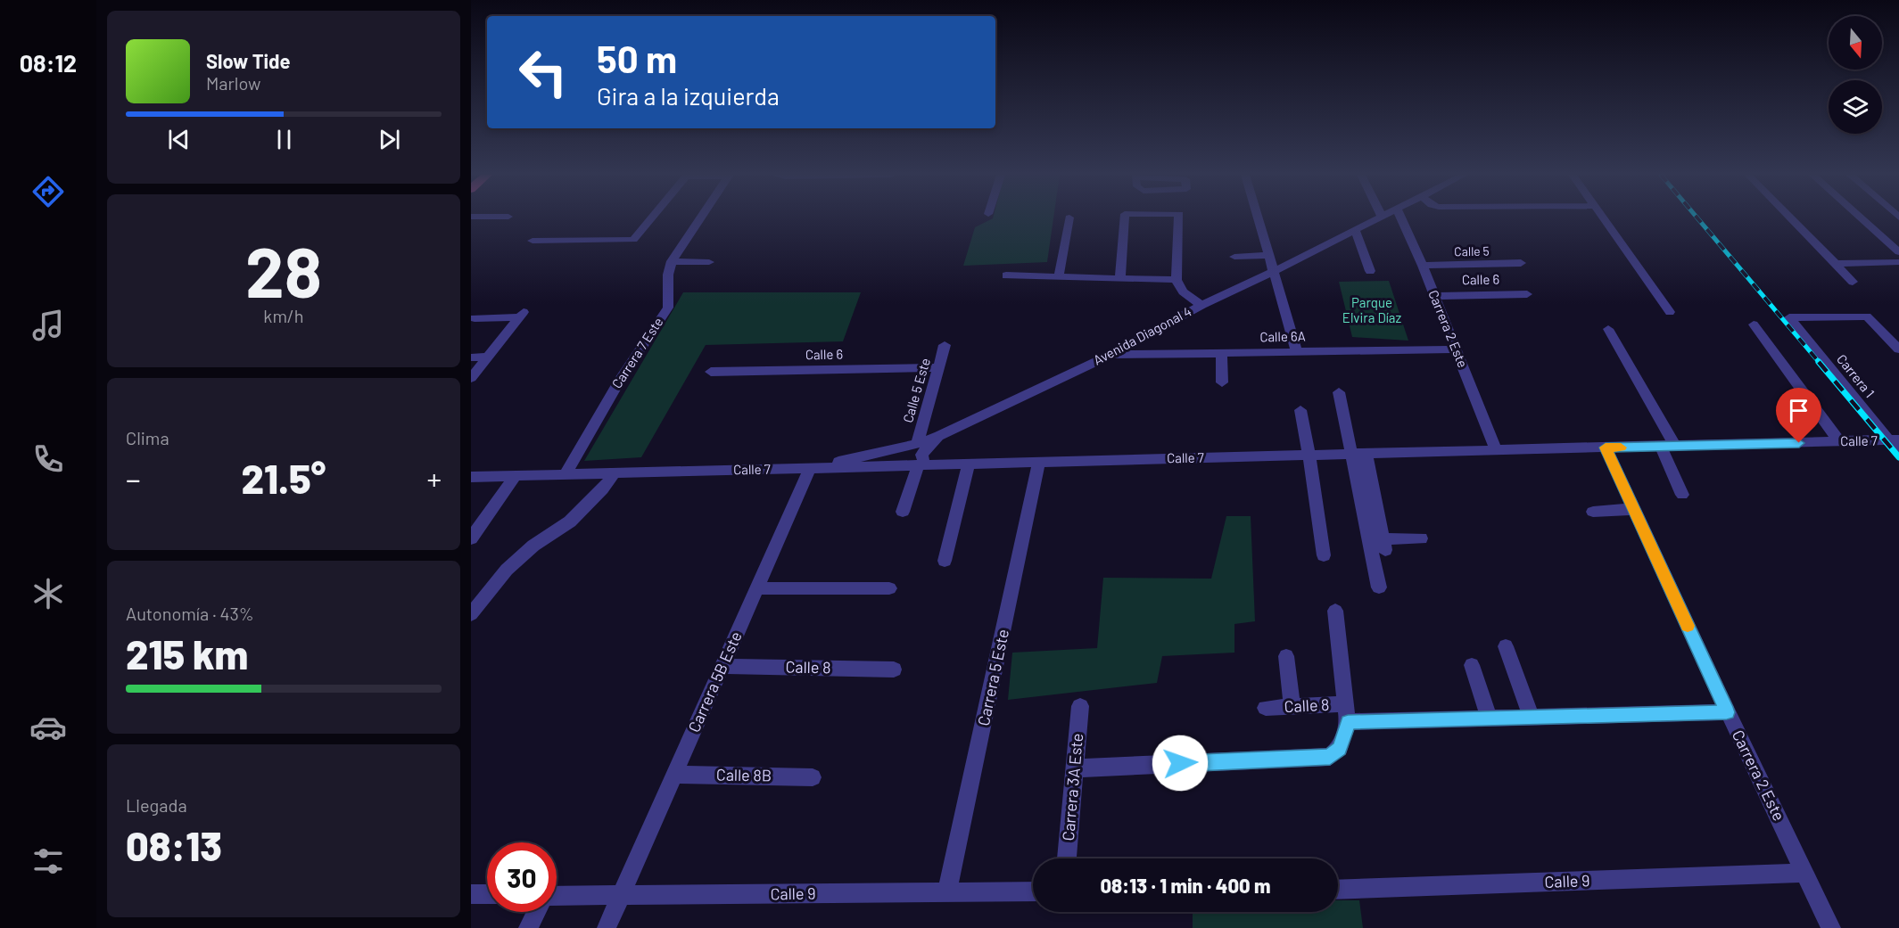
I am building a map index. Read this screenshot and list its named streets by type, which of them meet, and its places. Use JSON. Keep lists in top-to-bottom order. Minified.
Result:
{"streets":{"street":["Calle 5","Calle 6","Carrera 2 Este","Avenida Diagonal 4","Calle 6A","Carrera 7 Este","Carrera 1","Calle 5 Este","Calle 7","Calle 8","Carrera 5 Este","Carrera 5B Este","Calle 8B","Carrera 3A Este","Calle 9"]},"crossings":[["Calle 5","Carrera 2 Este"],["Calle 6","Carrera 2 Este"],["Calle 6","Calle 5 Este"],["Carrera 2 Este","Calle 6A"],["Carrera 2 Este","Calle 7"],["Carrera 2 Este","Calle 8"],["Carrera 2 Este","Calle 9"],["Avenida Diagonal 4","Calle 6A"],["Avenida Diagonal 4","Calle 5 Este"],["Avenida Diagonal 4","Calle 7"],["Avenida Diagonal 4","Carrera 5B Este"],["Carrera 7 Este","Calle 7"],["Carrera 1","Calle 7"],["Calle 7","Carrera 5 Este"],["Calle 7","Carrera 5B Este"],["Calle 8","Carrera 5B Este"],["Carrera 5 Este","Calle 9"],["Carrera 5B Este","Calle 8B"],["Carrera 5B Este","Calle 9"]],"parks":["Parque Elvira Díaz"],"north":"bottom","page":{"tabs":"08:12","turn":["50 m","Gira a la izquierda"],"song":["Slow Tide","Marlow"],"tile":[["28","km/h"],"Clima",["Autonomía · 43%","215 km"],["Llegada","08:13"]],"heat":["−","21.5°","+"],"limit":"30","trip":"08:13 · 1 min · 400 m"}}
